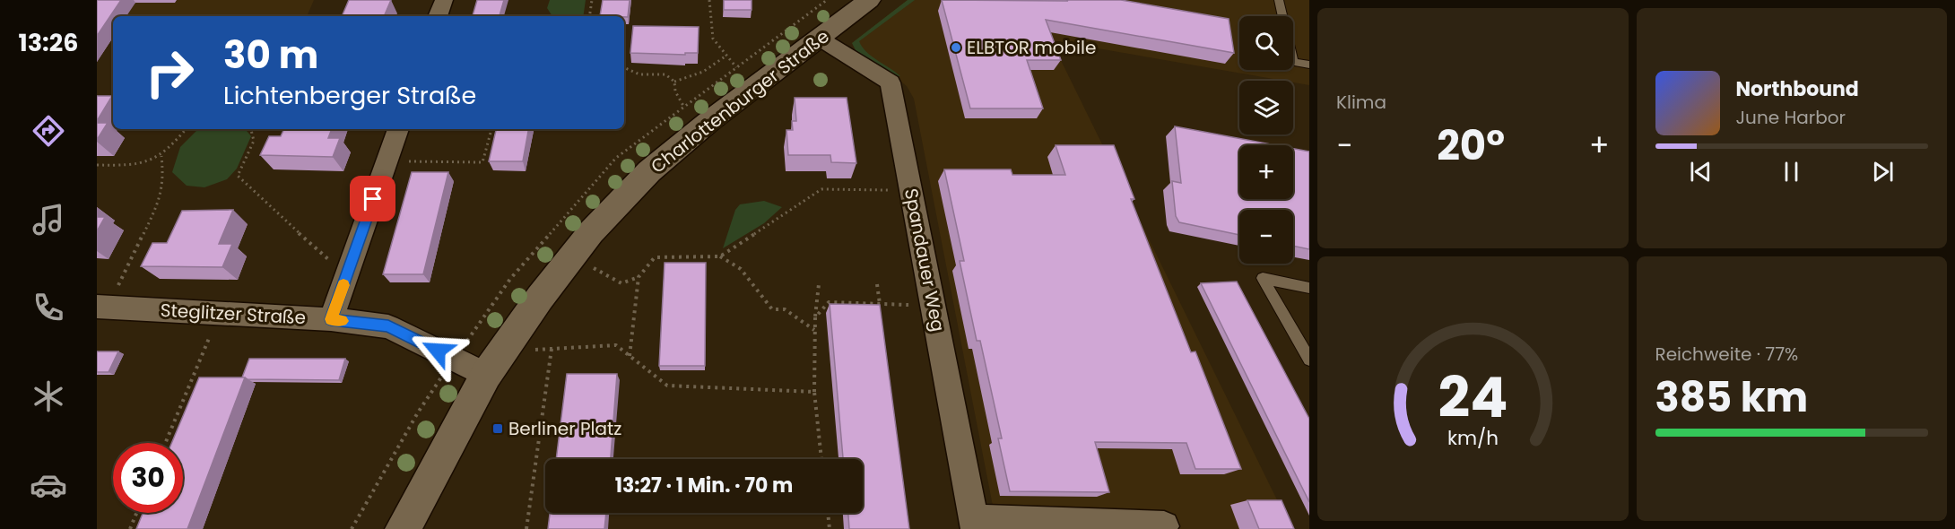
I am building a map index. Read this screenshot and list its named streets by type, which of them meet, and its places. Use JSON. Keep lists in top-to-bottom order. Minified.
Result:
{"streets":{"street":["Charlottenburger Straße","Spandauer Weg","Steglitzer Straße"]},"crossings":[["Charlottenburger Straße","Spandauer Weg"],["Charlottenburger Straße","Steglitzer Straße"]],"places":{"other":["ELBTOR mobile"],"transit":["Berliner Platz"]},"page":{"tabs":"13:26","tile":["Klima",["Reichweite · 77%","385 km"]],"map_buttons":["+","−"],"turn":["30 m","Lichtenberger Straße"],"song":["Northbound","June Harbor"],"heat":["−","20°","+"],"limit":"30","trip":"13:27 · 1 Min. · 70 m","gauge":["24","km/h"]}}
